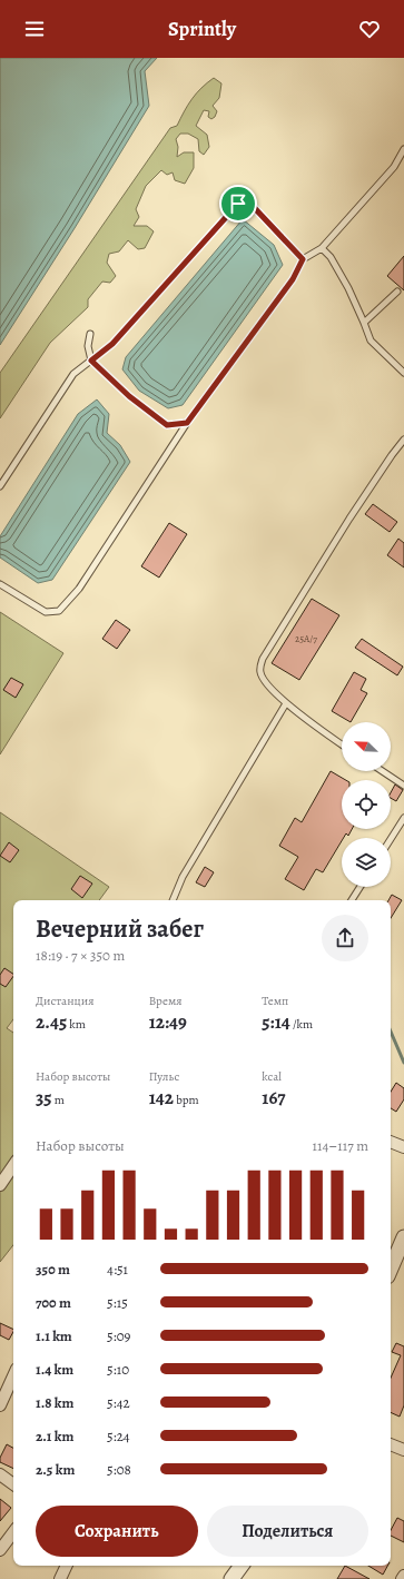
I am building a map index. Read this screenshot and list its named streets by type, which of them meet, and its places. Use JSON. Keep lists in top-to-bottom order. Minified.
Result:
{"house_numbers":["25А/7"],"north":"top left","page":{"header":"Sprintly","heading":["Вечерний забег","18:19 · 7 × 350 m"],"stats":[["Дистанция","2.45 km"],["Время","12:49"],["Темп","5:14 /km"],["Набор высоты","35 m"],["Пульс","142 bpm"],["kcal","167"]],"chart":["Набор высоты","114–117 m"],"list":[{"name":"350 m","note":"4:51"},{"name":"700 m","note":"5:15"},{"name":"1.1 km","note":"5:09"},{"name":"1.4 km","note":"5:10"},{"name":"1.8 km","note":"5:42"},{"name":"2.1 km","note":"5:24"},{"name":"2.5 km","note":"5:08"}],"buttons":["Сохранить","Поделиться"]}}
